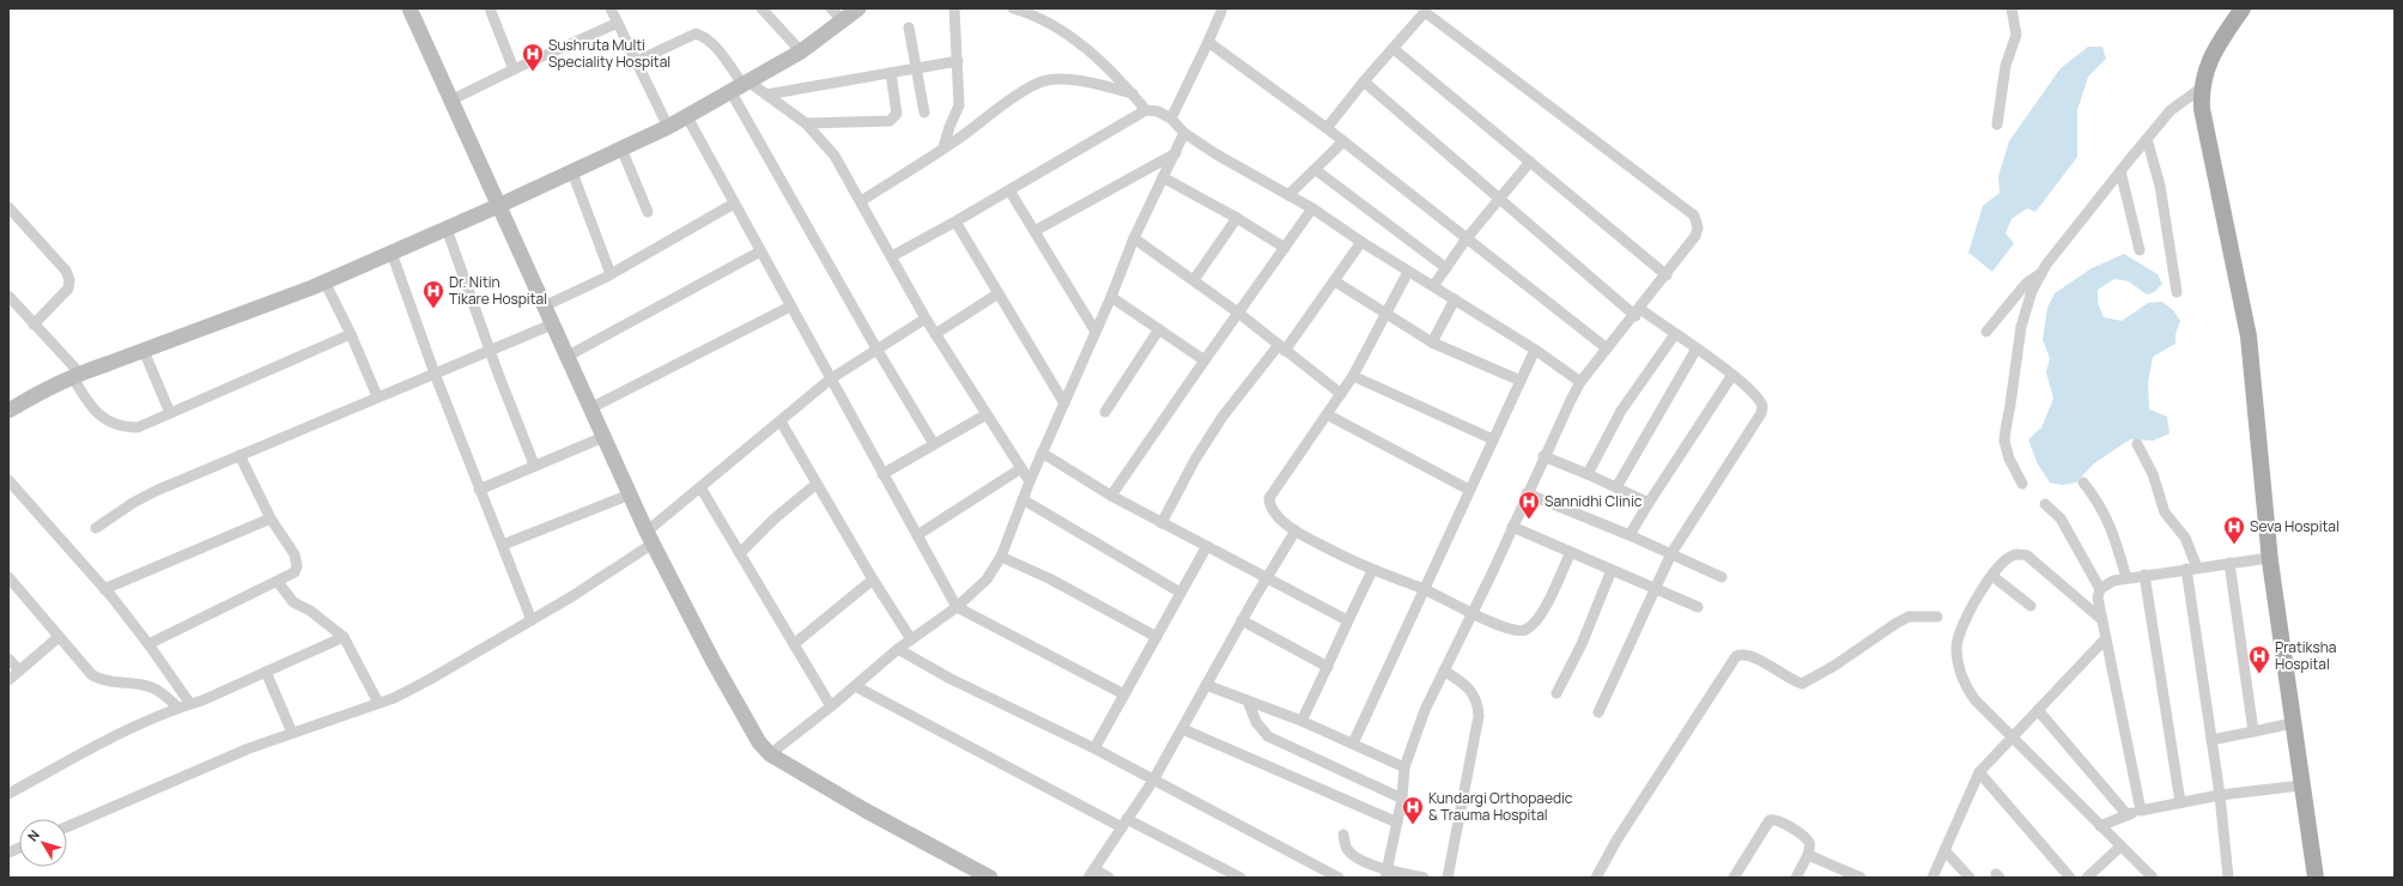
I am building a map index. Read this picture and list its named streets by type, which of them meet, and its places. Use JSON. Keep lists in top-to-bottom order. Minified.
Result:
{"places":{"hospital":["Sushruta Multi Speciality Hospital","Dr. Nitin Tikare Hospital","Sannidhi Clinic","Seva Hospital","Pratiksha Hospital","Kundargi Orthopaedic & Trauma Hospital"]},"north":"top left"}
